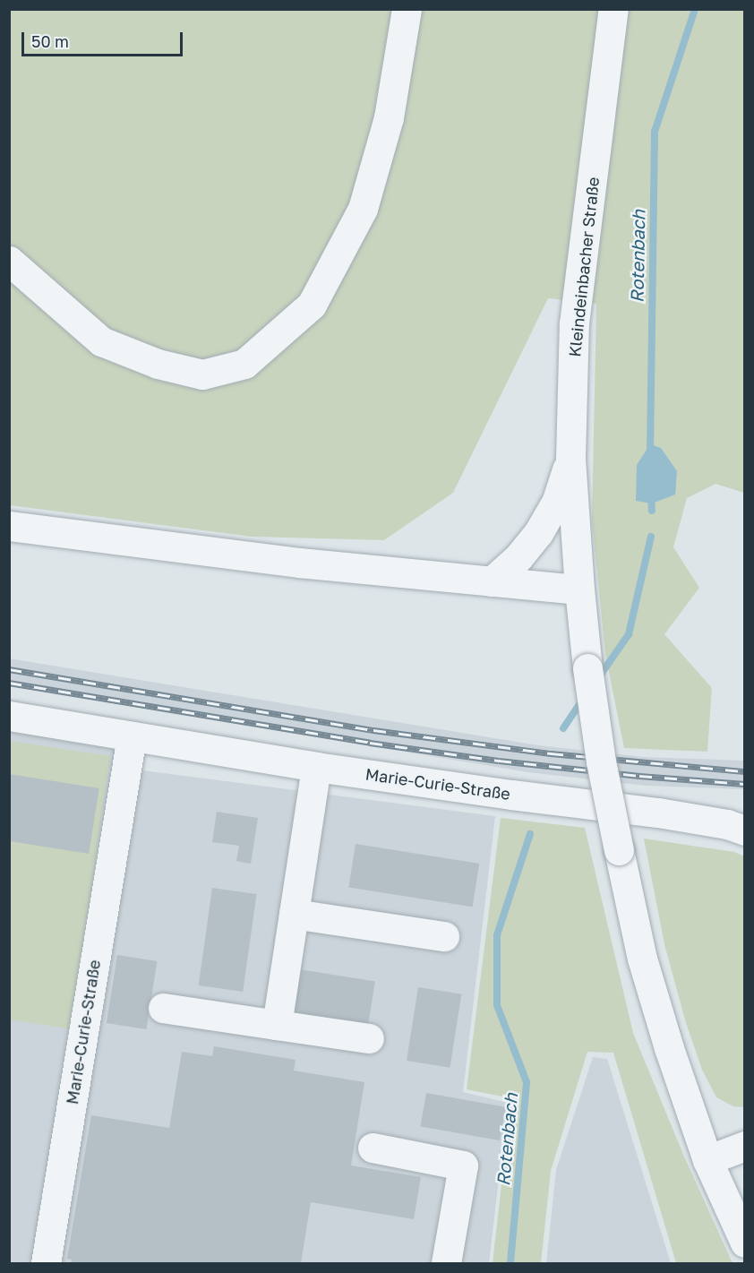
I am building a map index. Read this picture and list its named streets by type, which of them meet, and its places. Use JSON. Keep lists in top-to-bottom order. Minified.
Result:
{"streets":{"street":["Kleindeinbacher Straße","Marie-Curie-Straße"]},"water":["Rotenbach"],"scale_bar":"50 m"}
